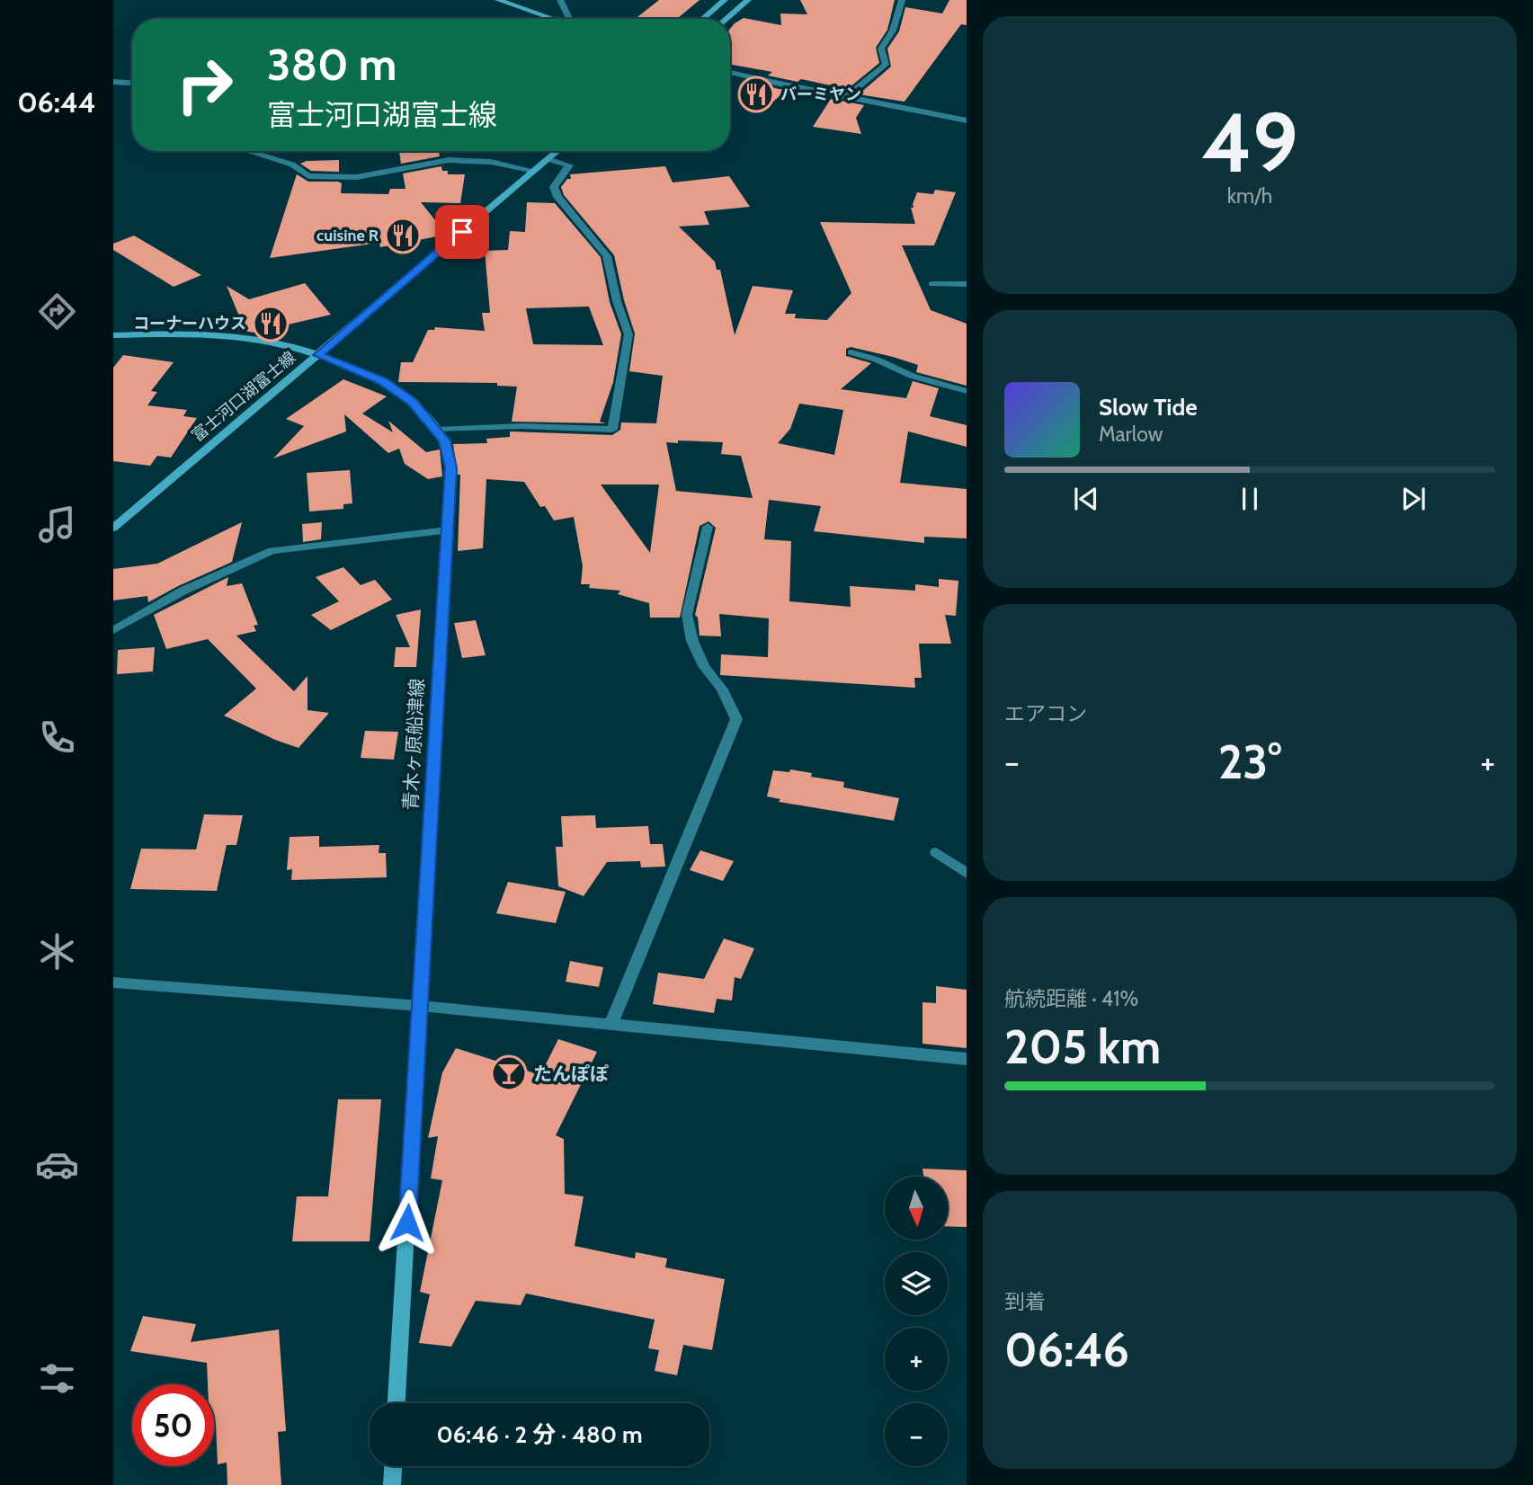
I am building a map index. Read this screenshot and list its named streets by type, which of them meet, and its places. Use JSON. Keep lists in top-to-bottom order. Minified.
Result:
{"streets":{"main road":["富士河口湖富士線","青木ヶ原船津線"]},"crossings":[["富士河口湖富士線","青木ヶ原船津線"]],"places":{"restaurant":["バーミヤン","cuisine R","コーナーハウス"],"bar":["たんぽぽ"]},"north":"bottom","page":{"tabs":"06:44","tile":[["49","km/h"],"エアコン",["航続距離 · 41%","205 km"],["到着","06:46"]],"turn":["380 m","富士河口湖富士線"],"song":["Slow Tide","Marlow"],"heat":["−","23°","+"],"map_buttons":["+","−"],"limit":"50","trip":"06:46 · 2 分 · 480 m"}}
